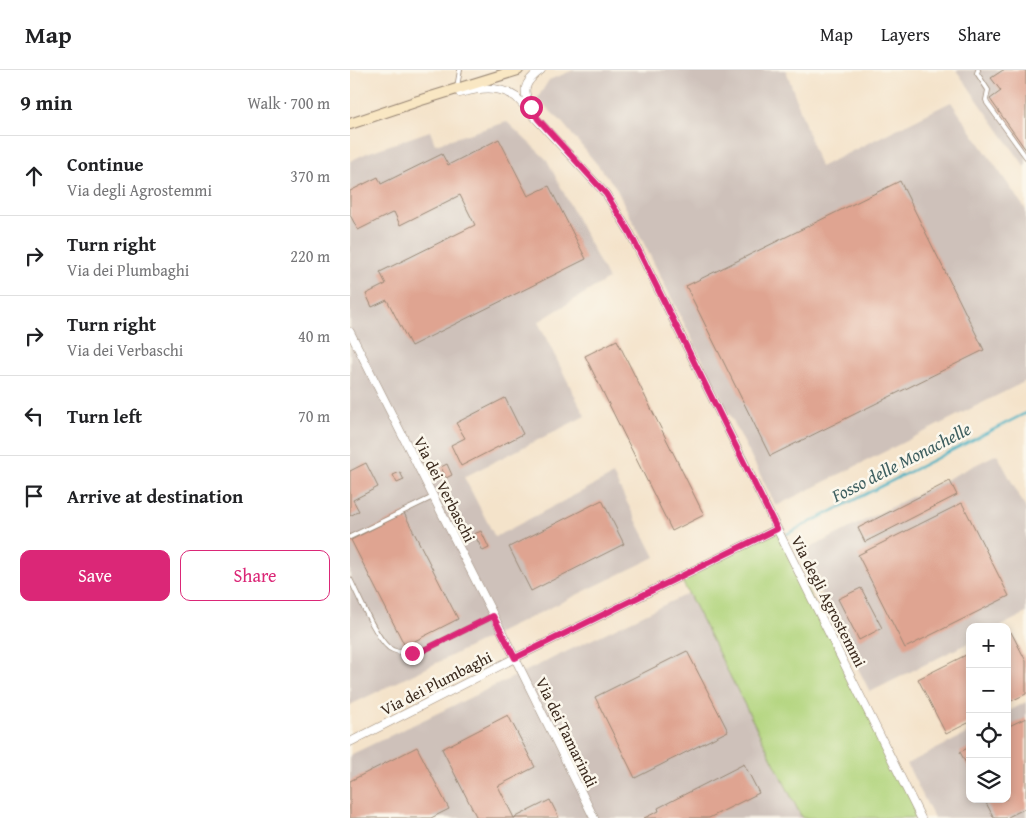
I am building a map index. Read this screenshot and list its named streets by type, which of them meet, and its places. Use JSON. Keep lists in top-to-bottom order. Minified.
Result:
{"streets":{"street":["Via dei Verbaschi","Via degli Agrostemmi","Via dei Plumbaghi","Via dei Tamarindi"]},"crossings":[["Via dei Verbaschi","Via dei Plumbaghi"],["Via dei Verbaschi","Via dei Tamarindi"],["Via degli Agrostemmi","Via dei Plumbaghi"],["Via dei Plumbaghi","Via dei Tamarindi"]],"water":["Fosso delle Monachelle"],"page":{"header":"Map","nav":["Map","Layers","Share"],"heading":["9 min","Walk · 700 m"],"list":[["Continue","Via degli Agrostemmi","370 m"],["Turn right","Via dei Plumbaghi","220 m"],["Turn right","Via dei Verbaschi","40 m"],["Turn left","70 m"],"Arrive at destination"],"buttons":["Save","Share"],"map_buttons":["+","−"]}}
